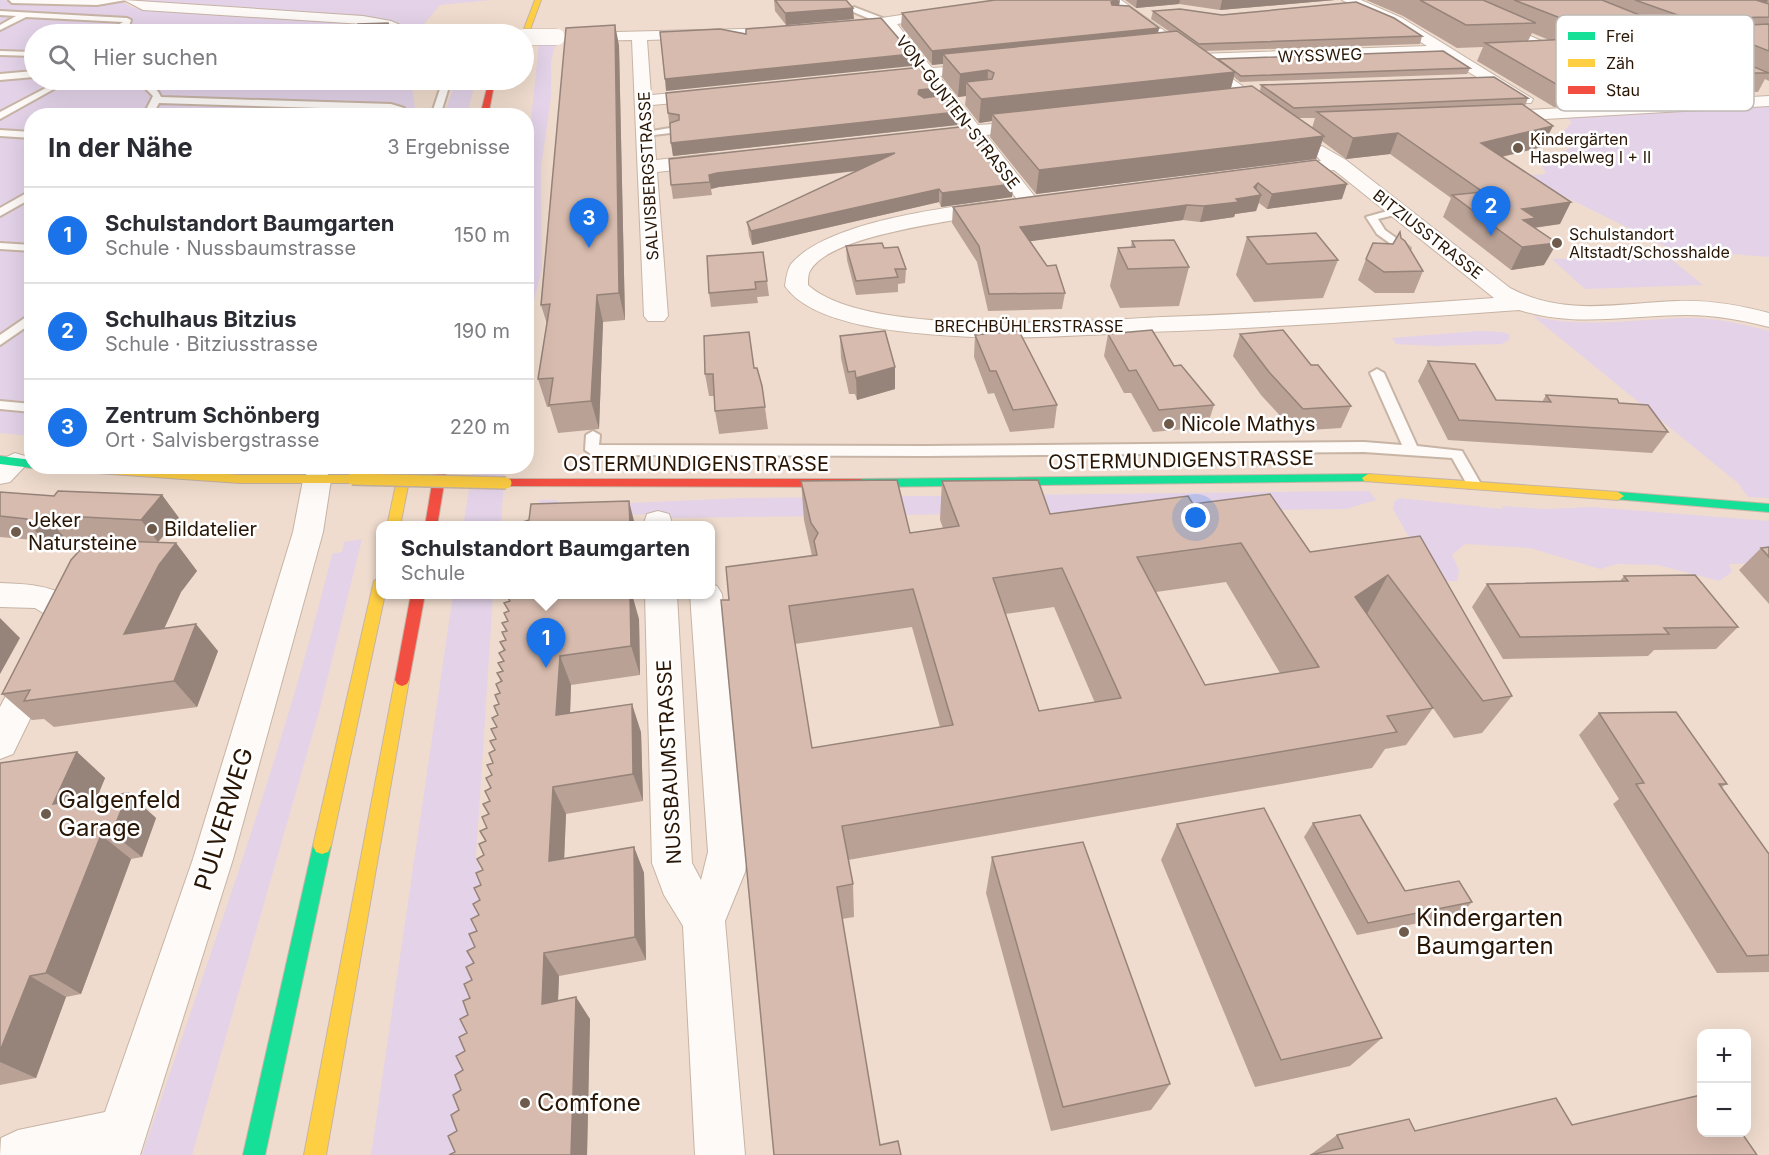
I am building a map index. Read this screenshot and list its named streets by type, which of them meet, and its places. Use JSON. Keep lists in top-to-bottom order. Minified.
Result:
{"streets":{"main road":["OSTERMUNDIGENSTRASSE"],"street":["WYSSWEG","VON-GUNTEN-STRASSE","SALVISBERGSTRASSE","BITZIUSSTRASSE","BRECHBÜHLERSTRASSE","NUSSBAUMSTRASSE","PULVERWEG"]},"crossings":[["VON-GUNTEN-STRASSE","BRECHBÜHLERSTRASSE"],["BITZIUSSTRASSE","BRECHBÜHLERSTRASSE"],["OSTERMUNDIGENSTRASSE","PULVERWEG"]],"places":["Kindergärten Haspelweg I + II","Schulstandort Altstadt/Schosshalde","Nicole Mathys","Bildatelier","Jeker Natursteine","Galgenfeld Garage","Kindergarten Baumgarten","Comfone"],"legend":["Frei","Zäh","Stau"],"page":{"search":"Hier suchen","heading":["In der Nähe","3 Ergebnisse"],"pins":["2","3","1"],"list":[{"mark":"1","name":"Schulstandort Baumgarten","note":"Schule · Nussbaumstrasse","value":"150 m"},{"mark":"2","name":"Schulhaus Bitzius","note":"Schule · Bitziusstrasse","value":"190 m"},{"mark":"3","name":"Zentrum Schönberg","note":"Ort · Salvisbergstrasse","value":"220 m"}],"popup":["Schulstandort Baumgarten","Schule"],"map_buttons":["+","−"]}}
